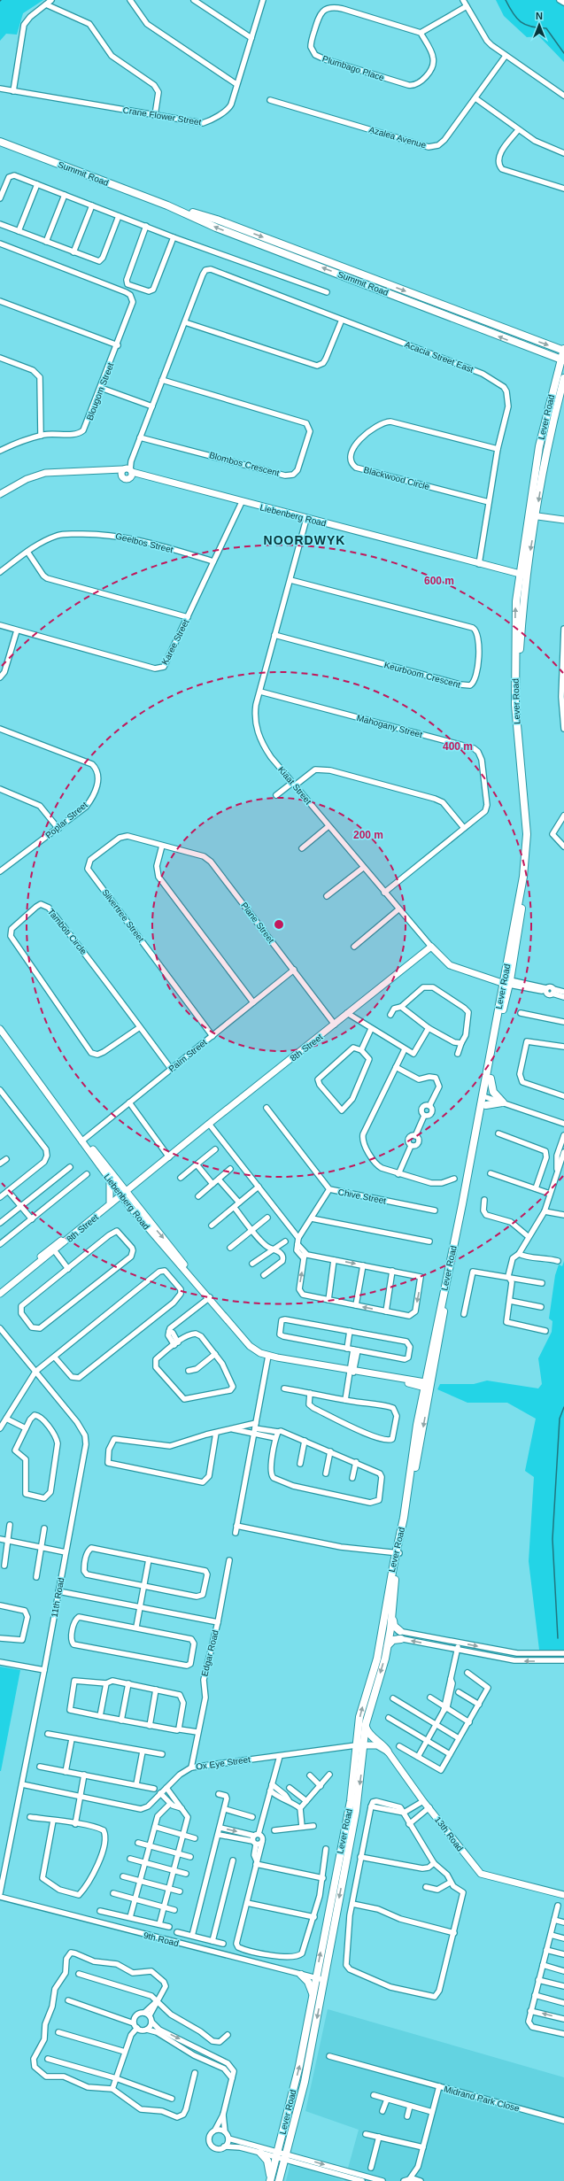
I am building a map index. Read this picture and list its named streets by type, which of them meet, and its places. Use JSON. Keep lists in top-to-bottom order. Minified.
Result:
{"streets":{"main road":["Summit Road","Lever Road"],"street":["Plumbago Place","Crane Flower Street","Azalea Avenue","Acacia Street East","Blougom Street","Blombos Crescent","Blackwood Circle","Liebenberg Road","Geelbos Street","Karee Street","Keurboom Crescent","Mahogany Street","Kiaat Street","Poplar Street","Silvertree Street","Plane Street","Tamboti Circle","8th Street","Palm Street","Chive Street","11th Road","Edgar Road","Ox Eye Street","13th Road","9th Road","Midrand Park Close"]},"crossings":[["Summit Road","Lever Road"],["Acacia Street East","Blackwood Circle"],["Acacia Street East","Liebenberg Road"],["Lever Road","Liebenberg Road"],["Lever Road","Kiaat Street"],["Lever Road","Ox Eye Street"],["Lever Road","9th Road"],["Liebenberg Road","Karee Street"],["Liebenberg Road","Kiaat Street"],["Liebenberg Road","8th Street"],["Liebenberg Road","Palm Street"],["Geelbos Street","Karee Street"],["Keurboom Crescent","Kiaat Street"],["Mahogany Street","Kiaat Street"],["Kiaat Street","8th Street"],["Silvertree Street","Plane Street"],["Silvertree Street","Palm Street"],["Plane Street","8th Street"],["Plane Street","Palm Street"],["Tamboti Circle","Palm Street"],["11th Road","Ox Eye Street"],["Edgar Road","Ox Eye Street"]],"districts":["NOORDWYK"],"north":"top","rings":["600 m","400 m","200 m"]}
